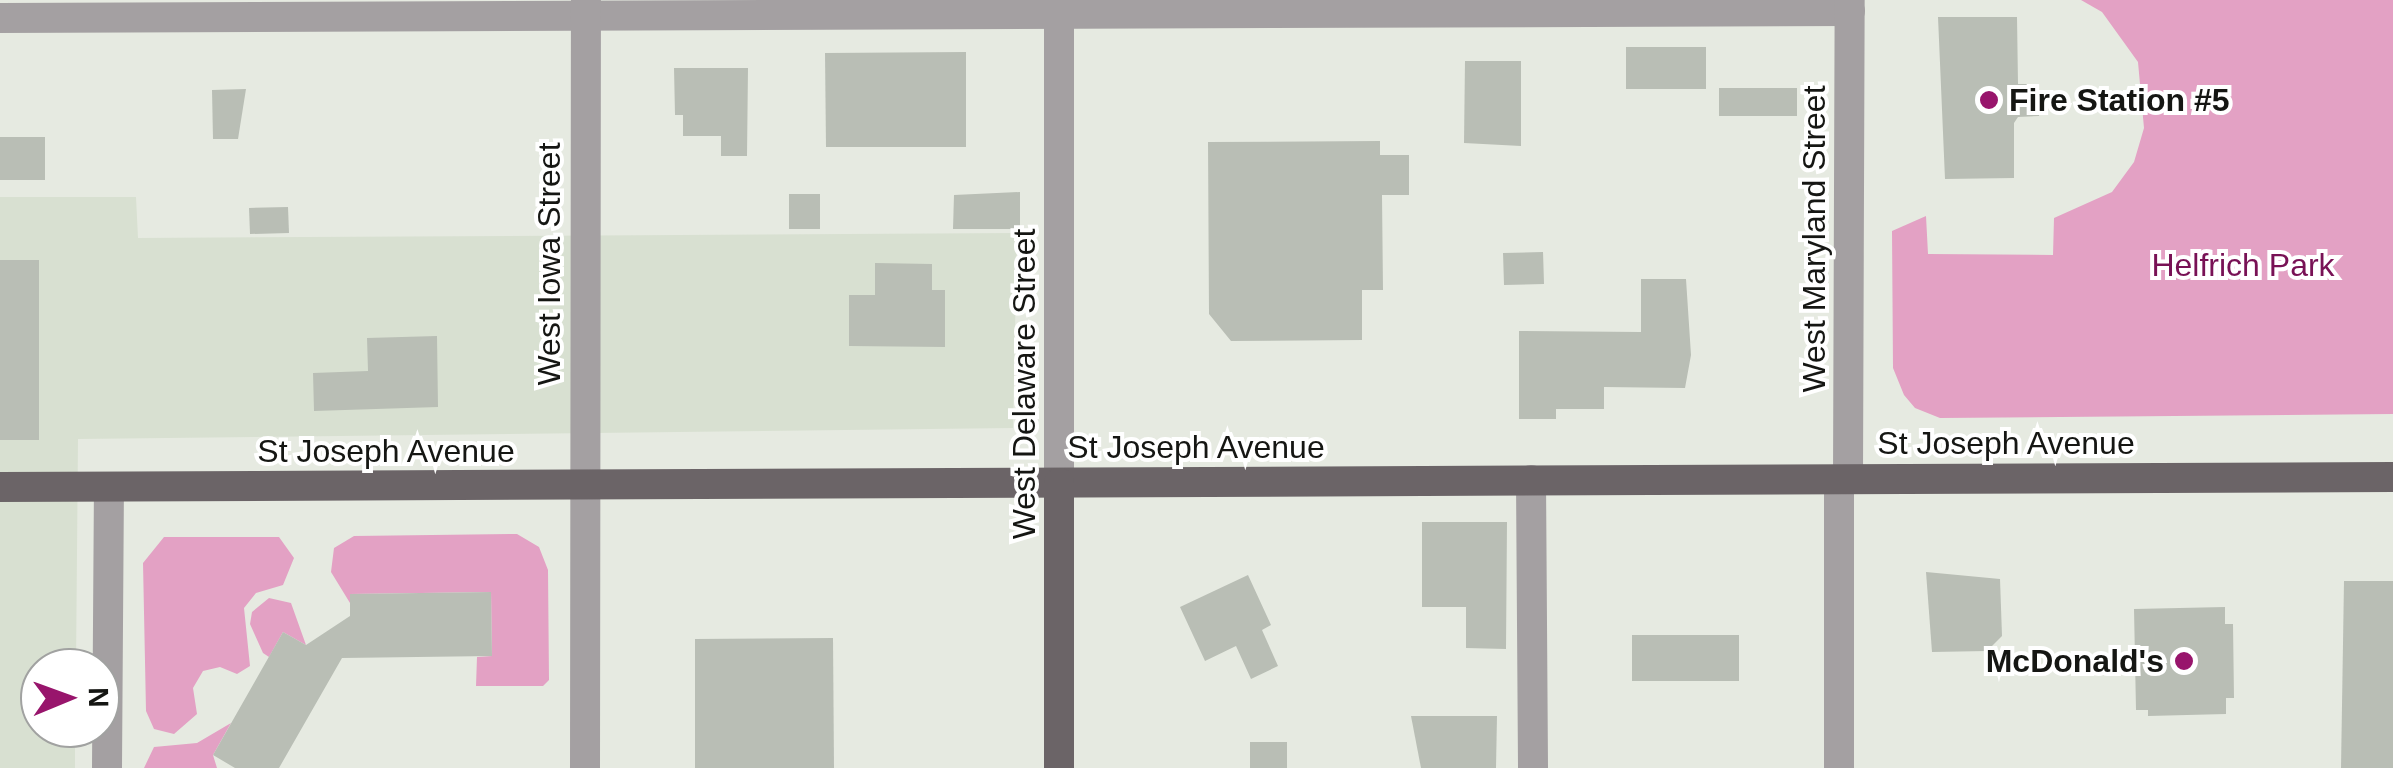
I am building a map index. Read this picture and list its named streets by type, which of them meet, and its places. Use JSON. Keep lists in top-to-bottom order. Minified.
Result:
{"streets":{"main road":["West Delaware Street","St Joseph Avenue"],"street":["West Maryland Street","West Iowa Street"]},"crossings":[["West Maryland Street","St Joseph Avenue"],["West Iowa Street","St Joseph Avenue"],["West Delaware Street","St Joseph Avenue"]],"parks":["Helfrich Park"],"places":["Fire Station #5","McDonald's"],"north":"right"}
